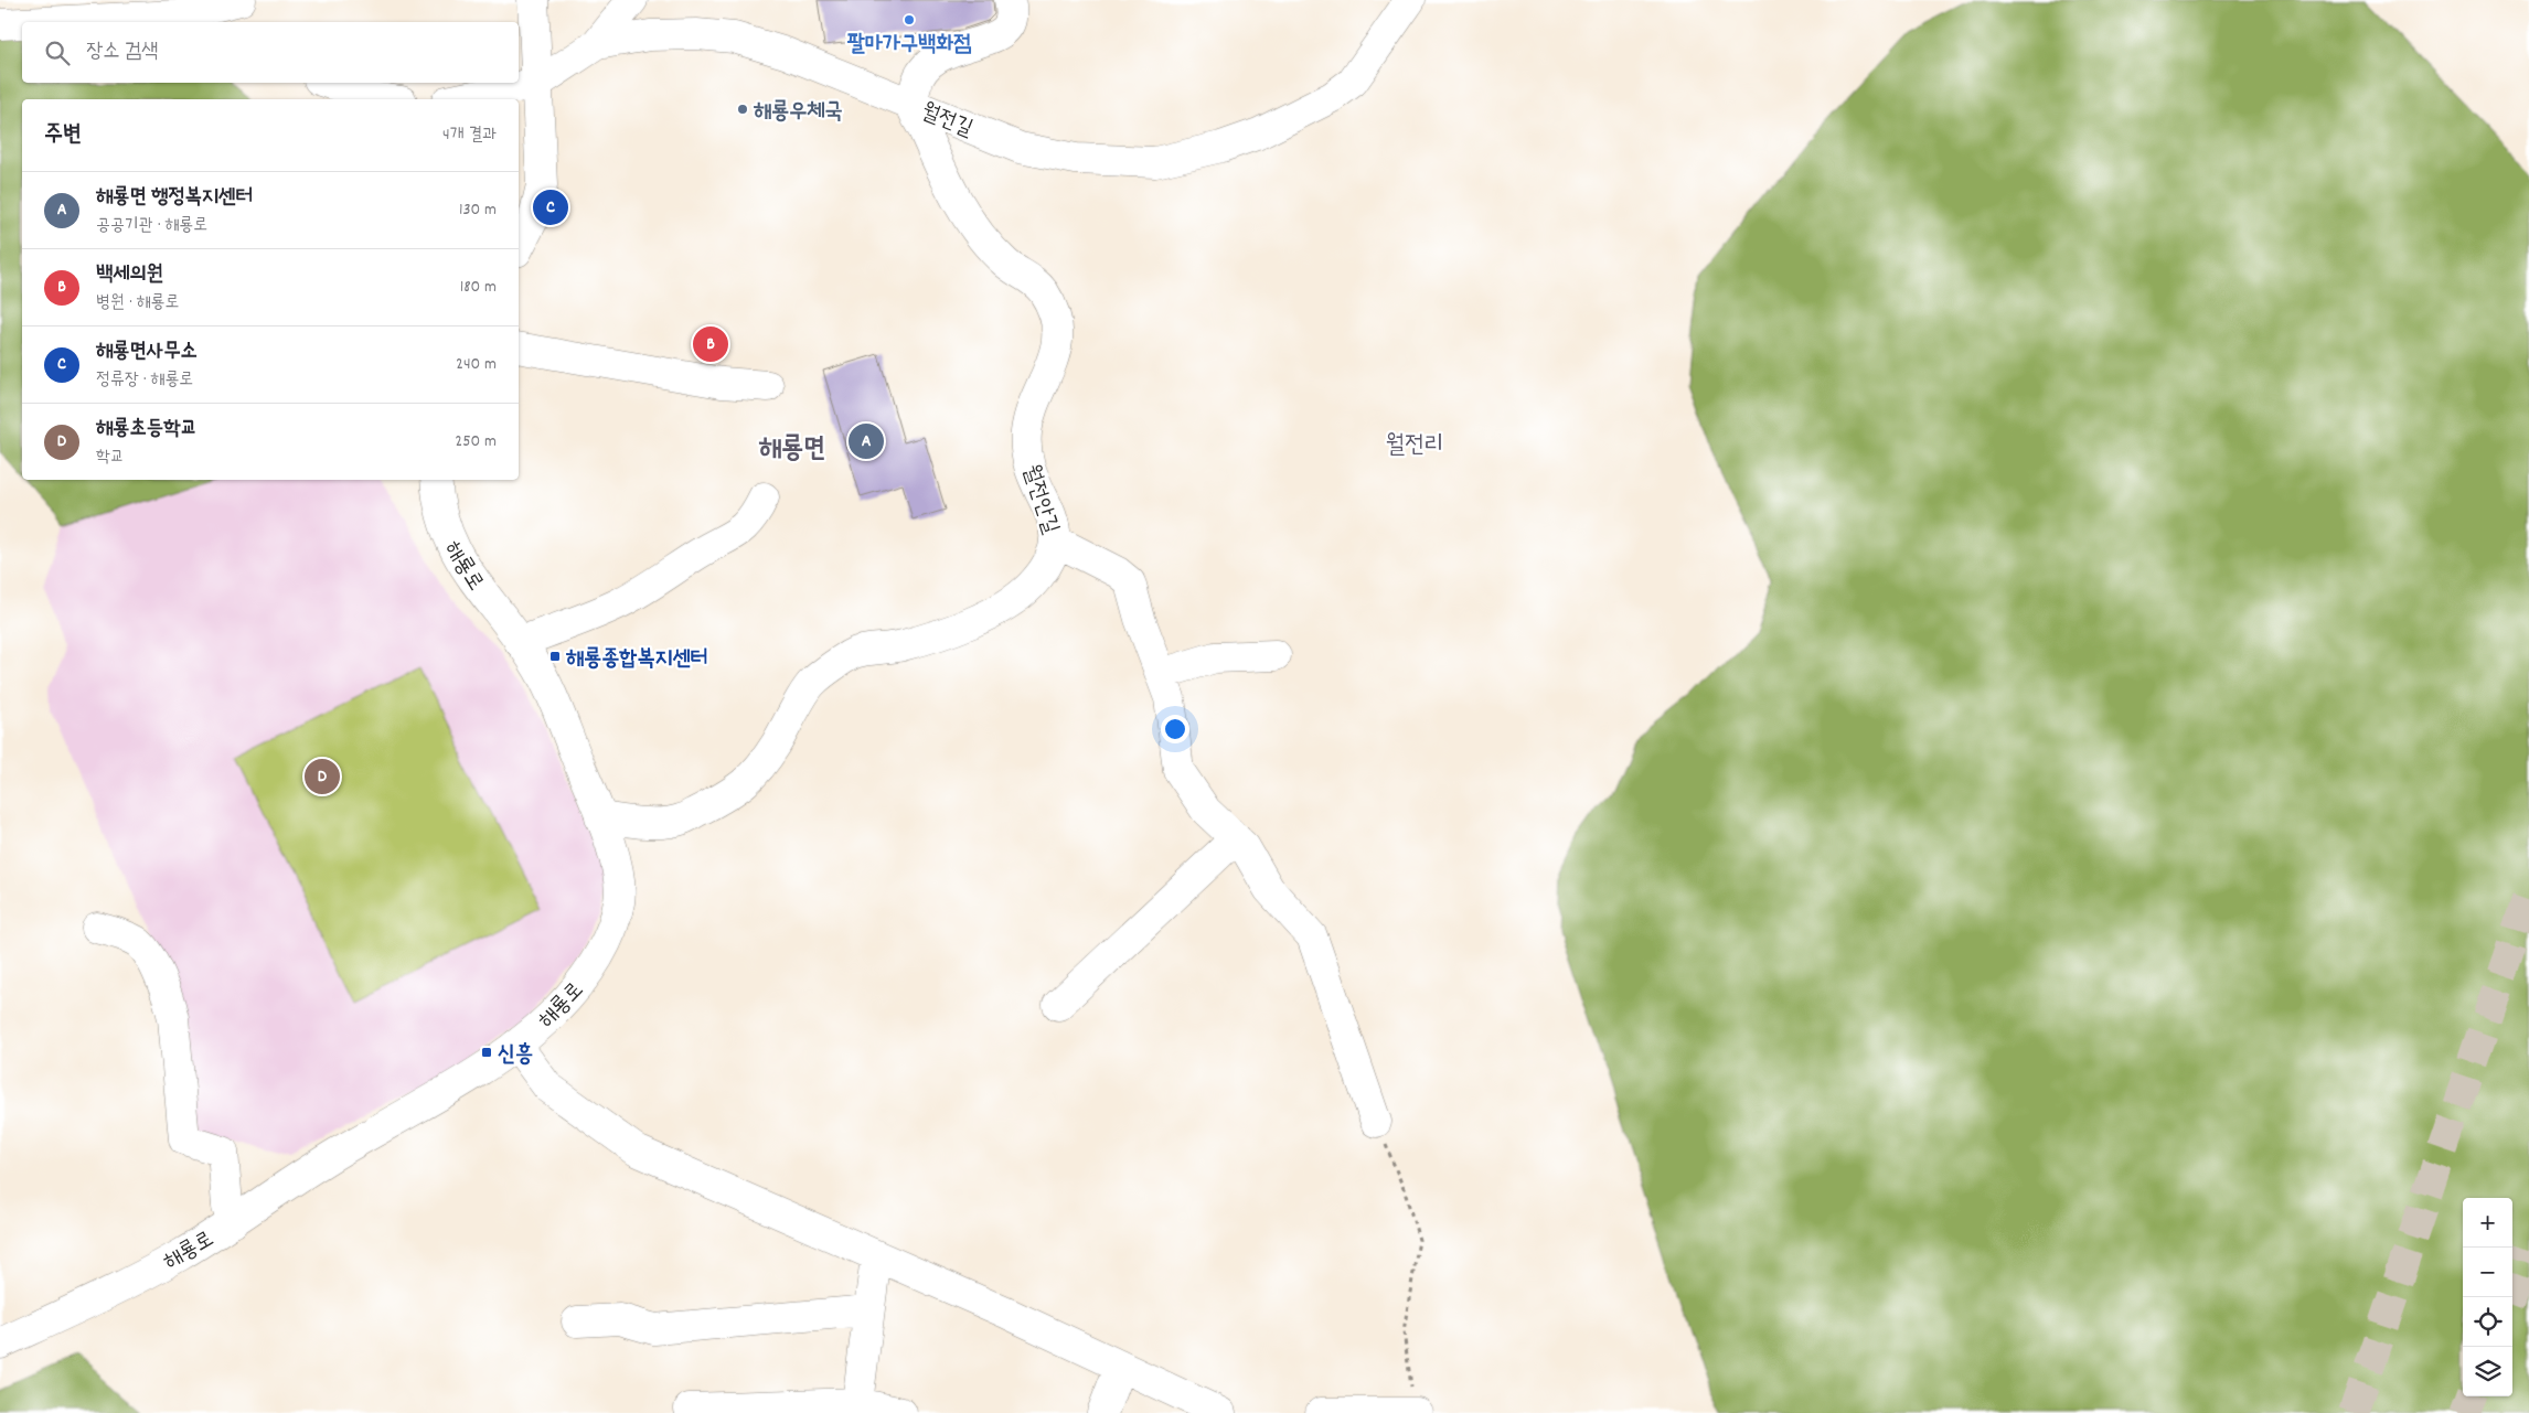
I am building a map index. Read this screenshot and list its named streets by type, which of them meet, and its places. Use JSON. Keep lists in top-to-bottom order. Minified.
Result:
{"streets":{"street":["월전길","월전안길","해룡로"]},"crossings":[["월전길","월전안길"],["월전안길","해룡로"]],"districts":["월전리","해룡면"],"places":{"other":["팔마가구백화점","해룡우체국"],"transit":["해룡종합복지센터","신흥"]},"page":{"search":"장소 검색","heading":["주변","4개 결과"],"list":[{"mark":"A","name":"해룡면 행정복지센터","note":"공공기관 · 해룡로","value":"130 m"},{"mark":"B","name":"백세의원","note":"병원 · 해룡로","value":"180 m"},{"mark":"C","name":"해룡면사무소","note":"정류장 · 해룡로","value":"240 m"},{"mark":"D","name":"해룡초등학교","note":"학교","value":"250 m"}],"pins":["C","B","A","D"],"map_buttons":["+","−"]}}
